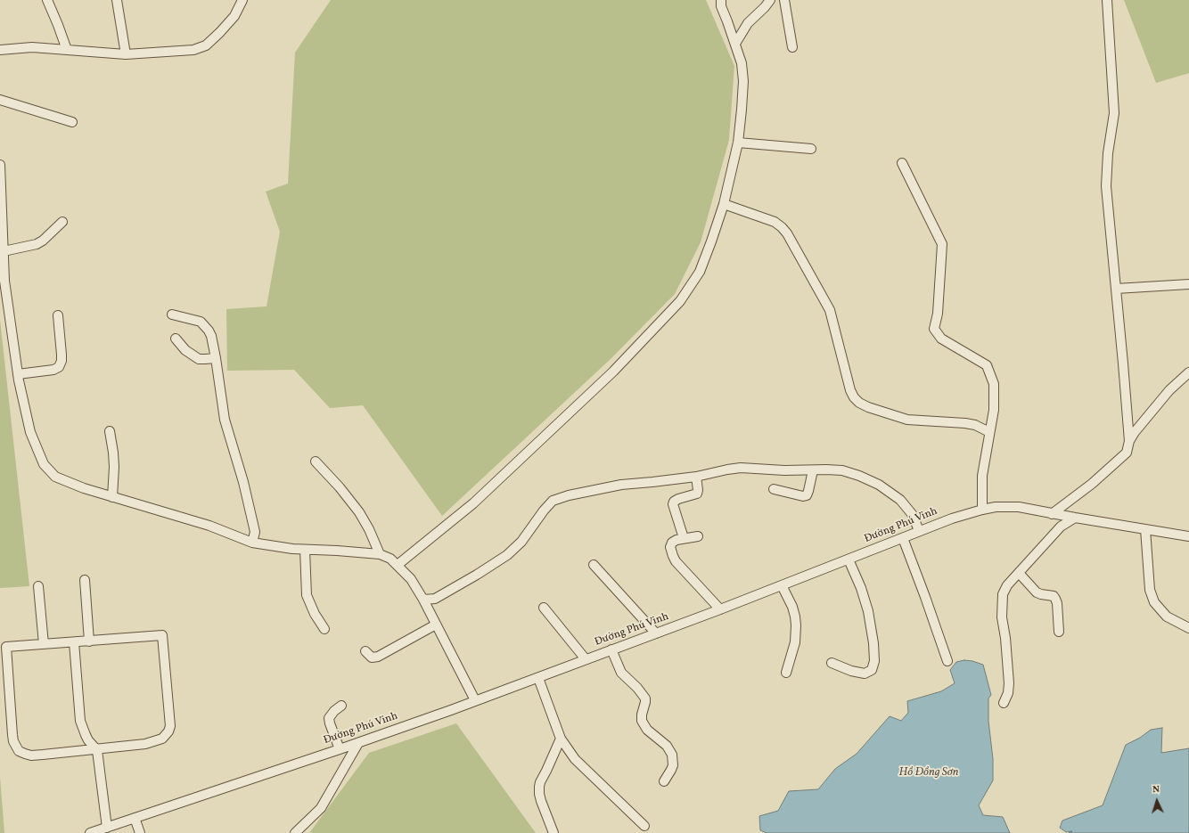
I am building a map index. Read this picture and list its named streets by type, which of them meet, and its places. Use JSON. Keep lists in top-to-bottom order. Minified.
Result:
{"streets":{"street":["Đường Phú Vinh"]},"water":["Hồ Đồng Sơn"],"north":"top"}
